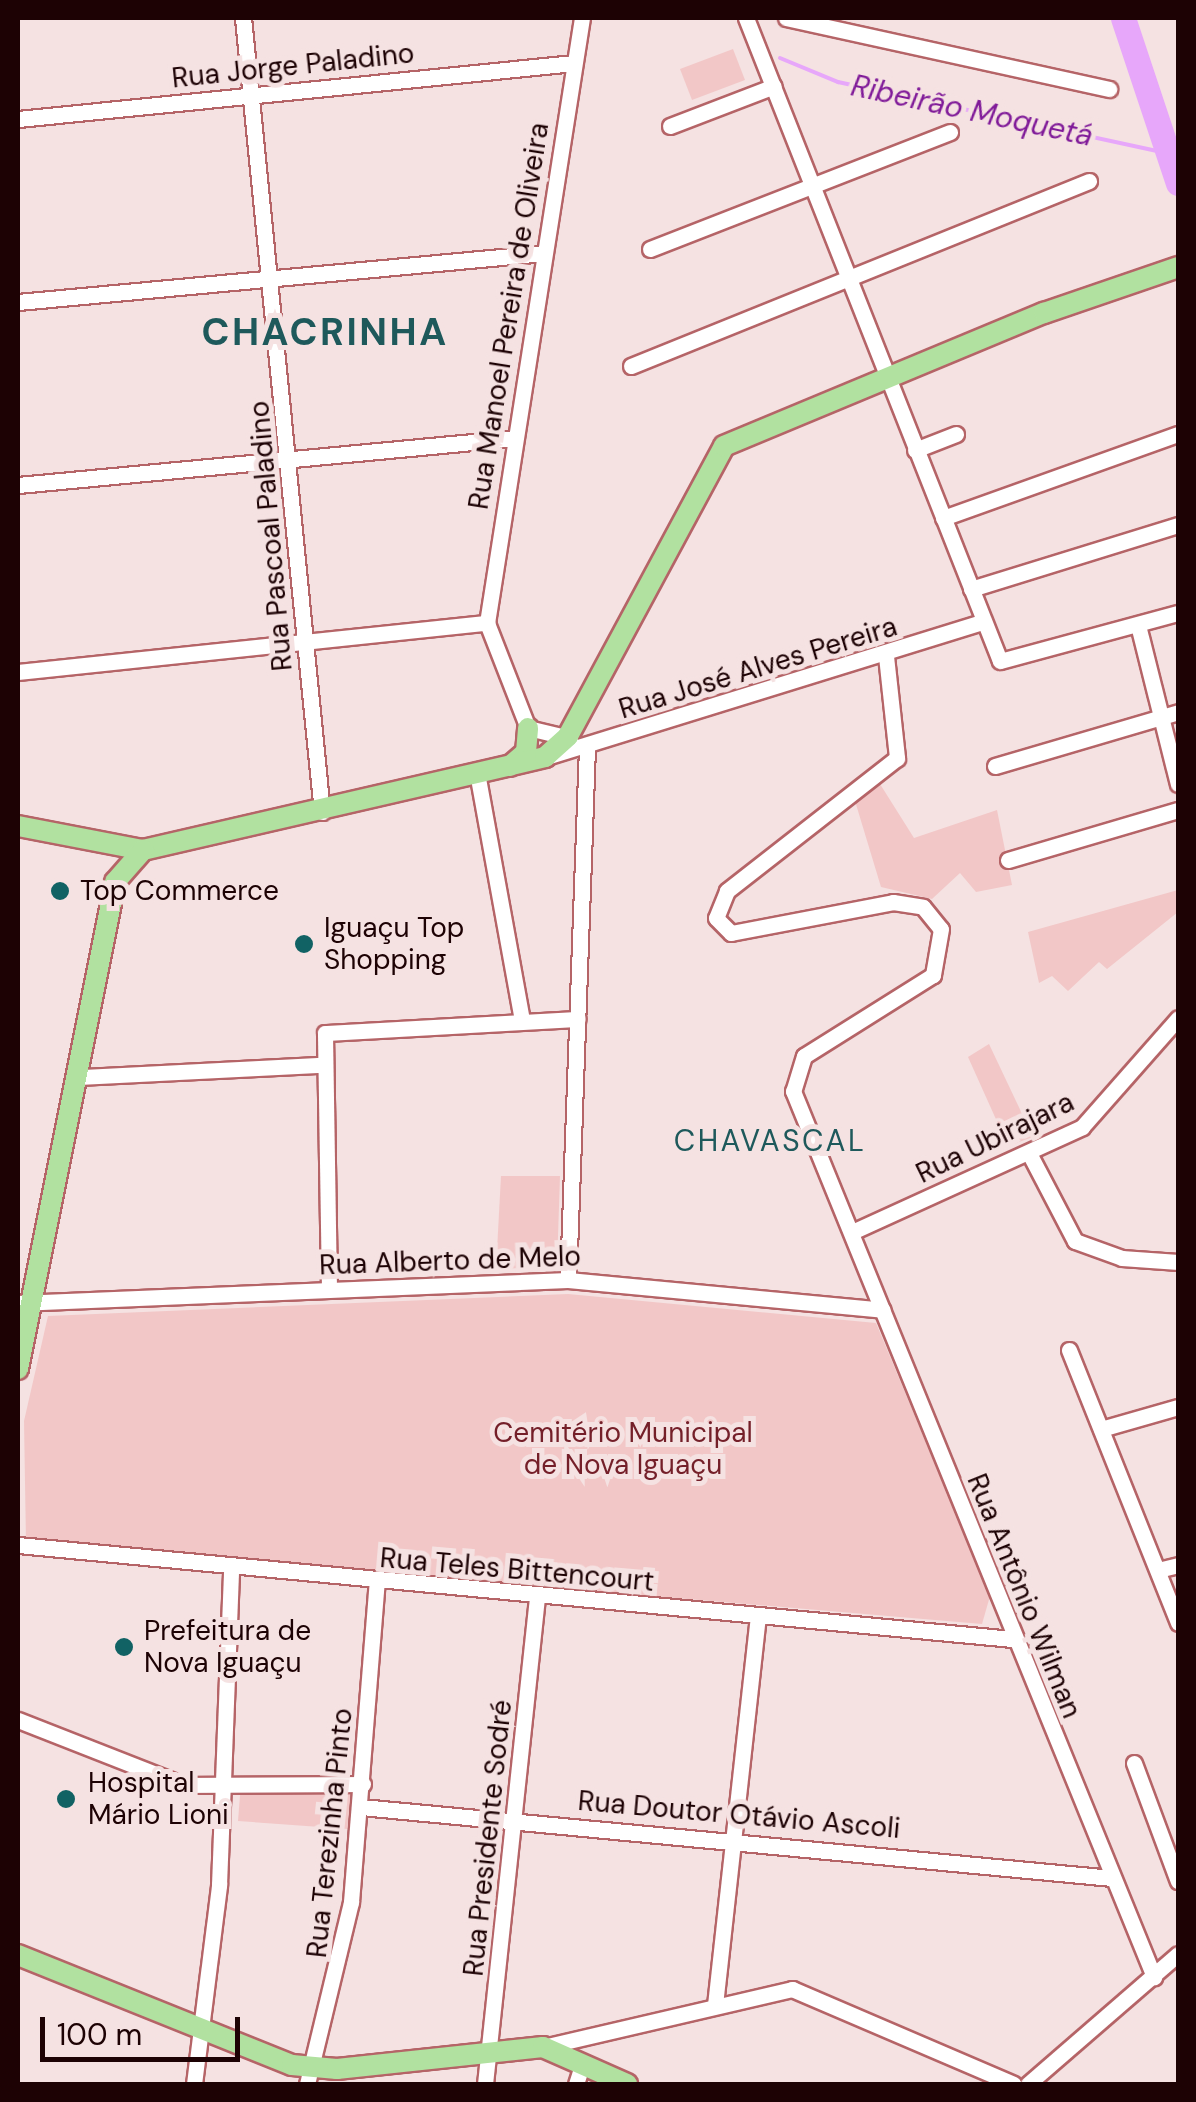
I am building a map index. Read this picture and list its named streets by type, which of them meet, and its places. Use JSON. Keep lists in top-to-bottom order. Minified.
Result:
{"streets":{"street":["Rua Jorge Paladino","Rua Manoel Pereira de Oliveira","Rua Pascoal Paladino","Rua José Alves Pereira","Rua Ubirajara","Rua Alberto de Melo","Rua Teles Bittencourt","Rua Antônio Wilman","Rua Doutor Otávio Ascoli","Rua Terezinha Pinto","Rua Presidente Sodré"]},"crossings":[["Rua Jorge Paladino","Rua Manoel Pereira de Oliveira"],["Rua Jorge Paladino","Rua Pascoal Paladino"],["Rua José Alves Pereira","Rua Antônio Wilman"],["Rua Ubirajara","Rua Antônio Wilman"],["Rua Alberto de Melo","Rua Antônio Wilman"],["Rua Teles Bittencourt","Rua Antônio Wilman"],["Rua Teles Bittencourt","Rua Terezinha Pinto"],["Rua Teles Bittencourt","Rua Presidente Sodré"],["Rua Antônio Wilman","Rua Doutor Otávio Ascoli"],["Rua Doutor Otávio Ascoli","Rua Terezinha Pinto"],["Rua Doutor Otávio Ascoli","Rua Presidente Sodré"]],"districts":["CHACRINHA","CHAVASCAL"],"water":["Ribeirão Moquetá"],"parks":["Cemitério Municipal de Nova Iguaçu"],"places":["Top Commerce","Iguaçu Top Shopping","Prefeitura de Nova Iguaçu","Hospital Mário Lioni"],"scale_bar":"100 m"}
